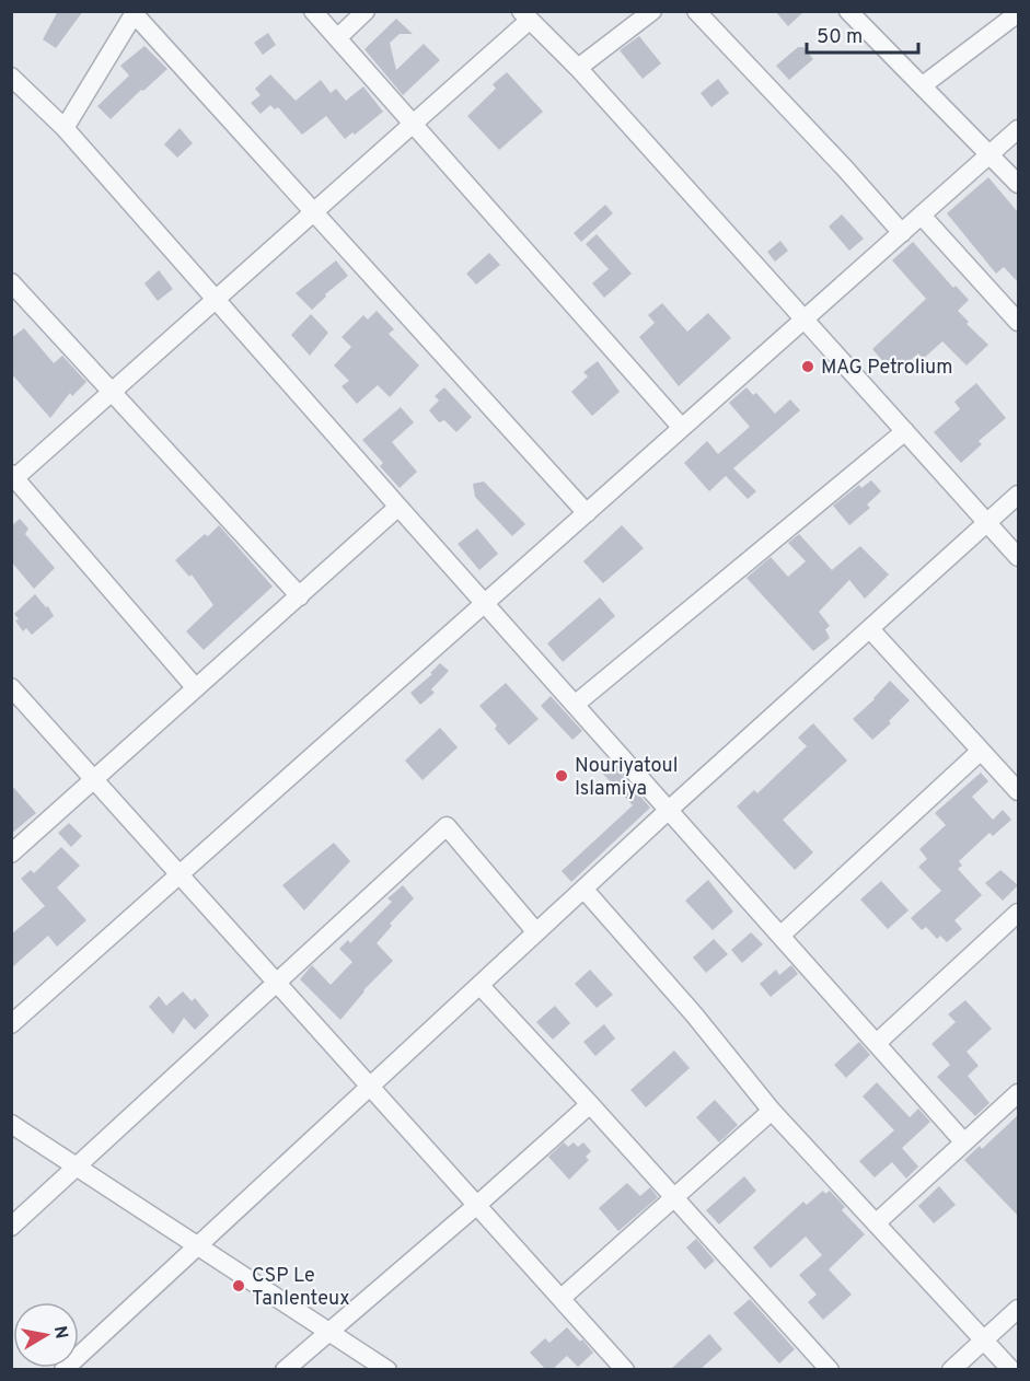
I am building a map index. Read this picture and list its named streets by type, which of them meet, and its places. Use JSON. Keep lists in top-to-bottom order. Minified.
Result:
{"places":["MAG Petrolium","Nouriyatoul Islamiya","CSP Le Tanlenteux"],"scale_bar":"50 m","north":"right"}
